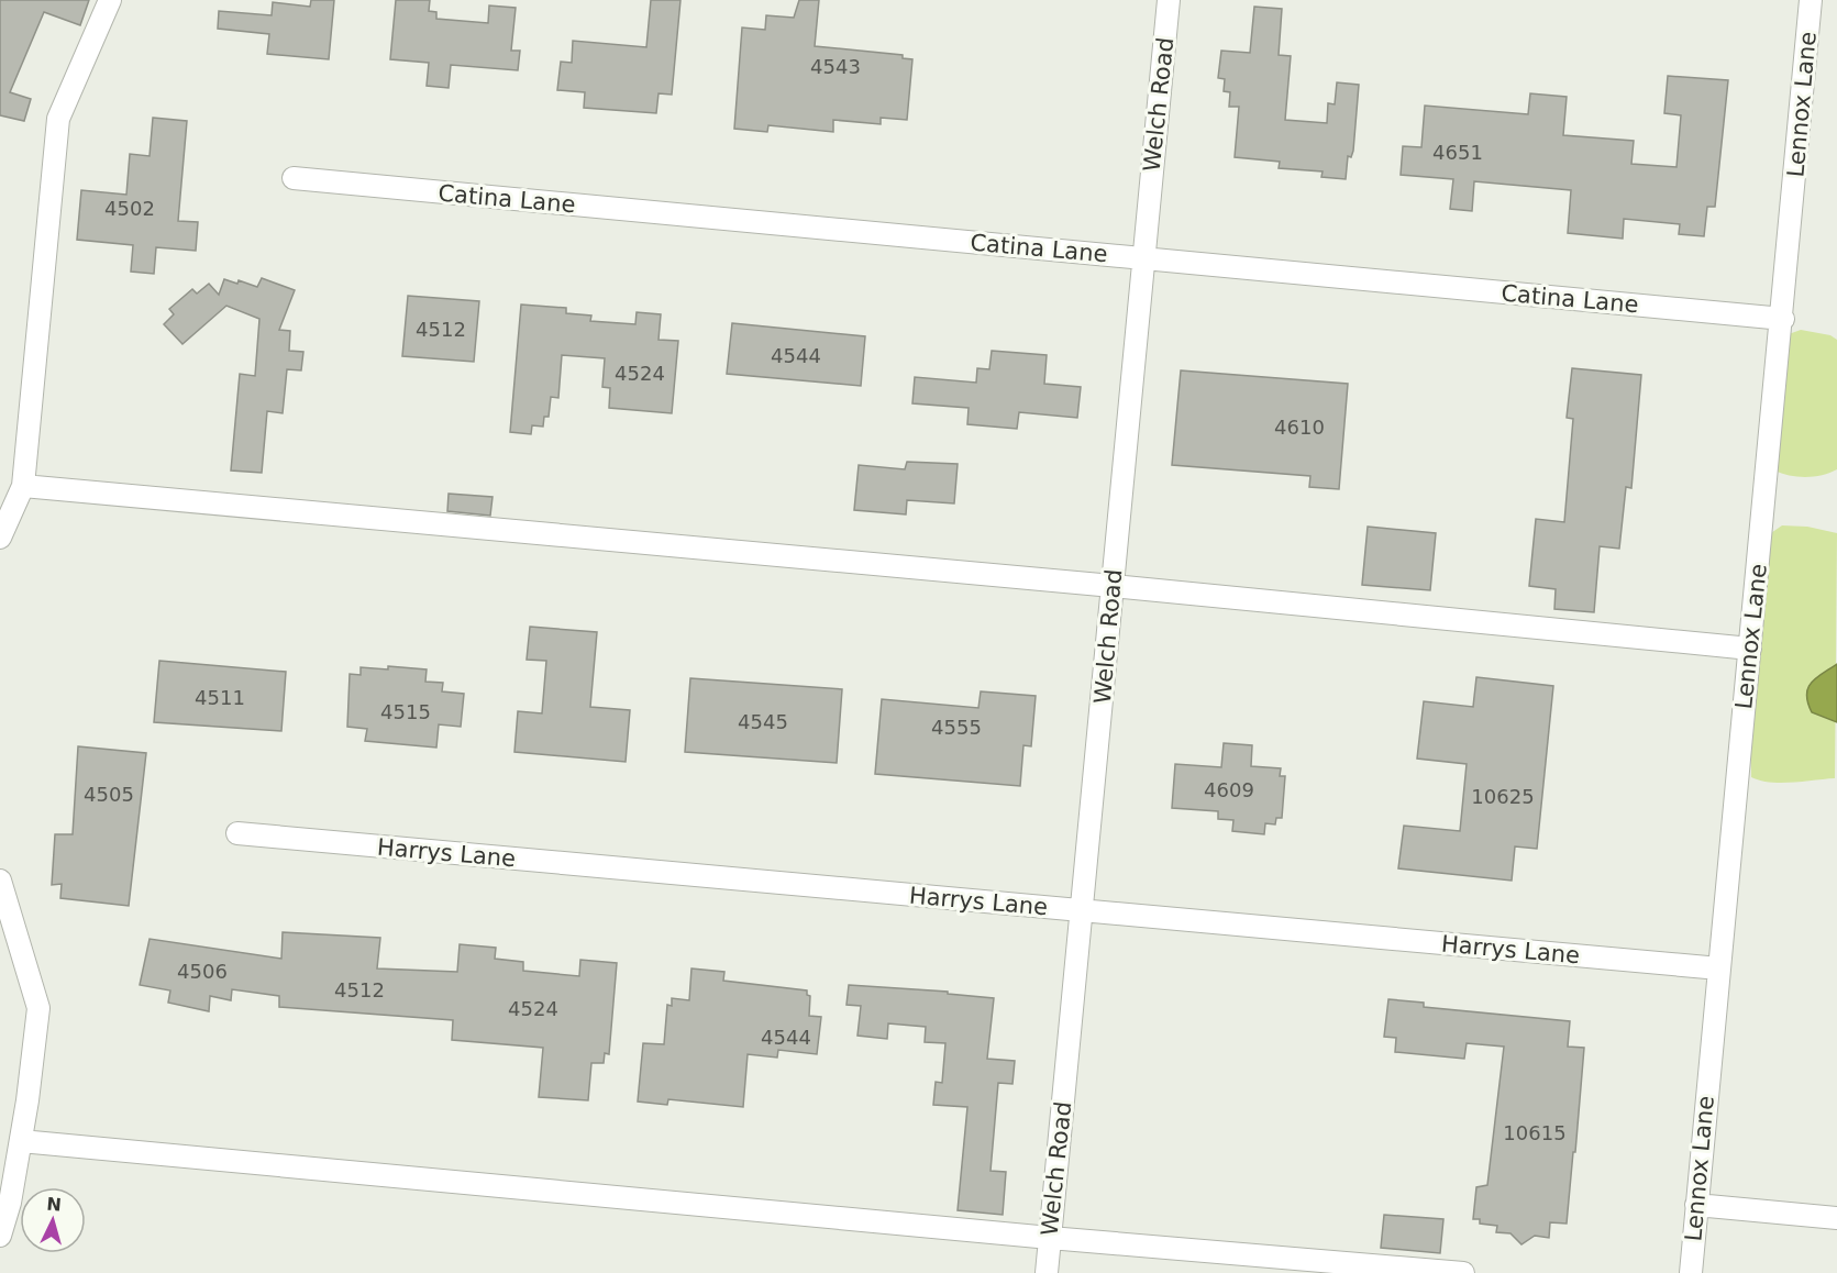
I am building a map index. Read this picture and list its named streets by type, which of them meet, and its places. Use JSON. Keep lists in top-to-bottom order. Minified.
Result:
{"streets":{"street":["Welch Road","Lennox Lane","Catina Lane","Harrys Lane"]},"crossings":[["Welch Road","Catina Lane"],["Welch Road","Harrys Lane"],["Lennox Lane","Catina Lane"],["Lennox Lane","Harrys Lane"]],"house_numbers":["4543","4651","4502","4512","4544","4524","4610","4511","4515","4545","4555","4609","4505","10625","4506","4512","4524","4544","10615"],"north":"top"}
